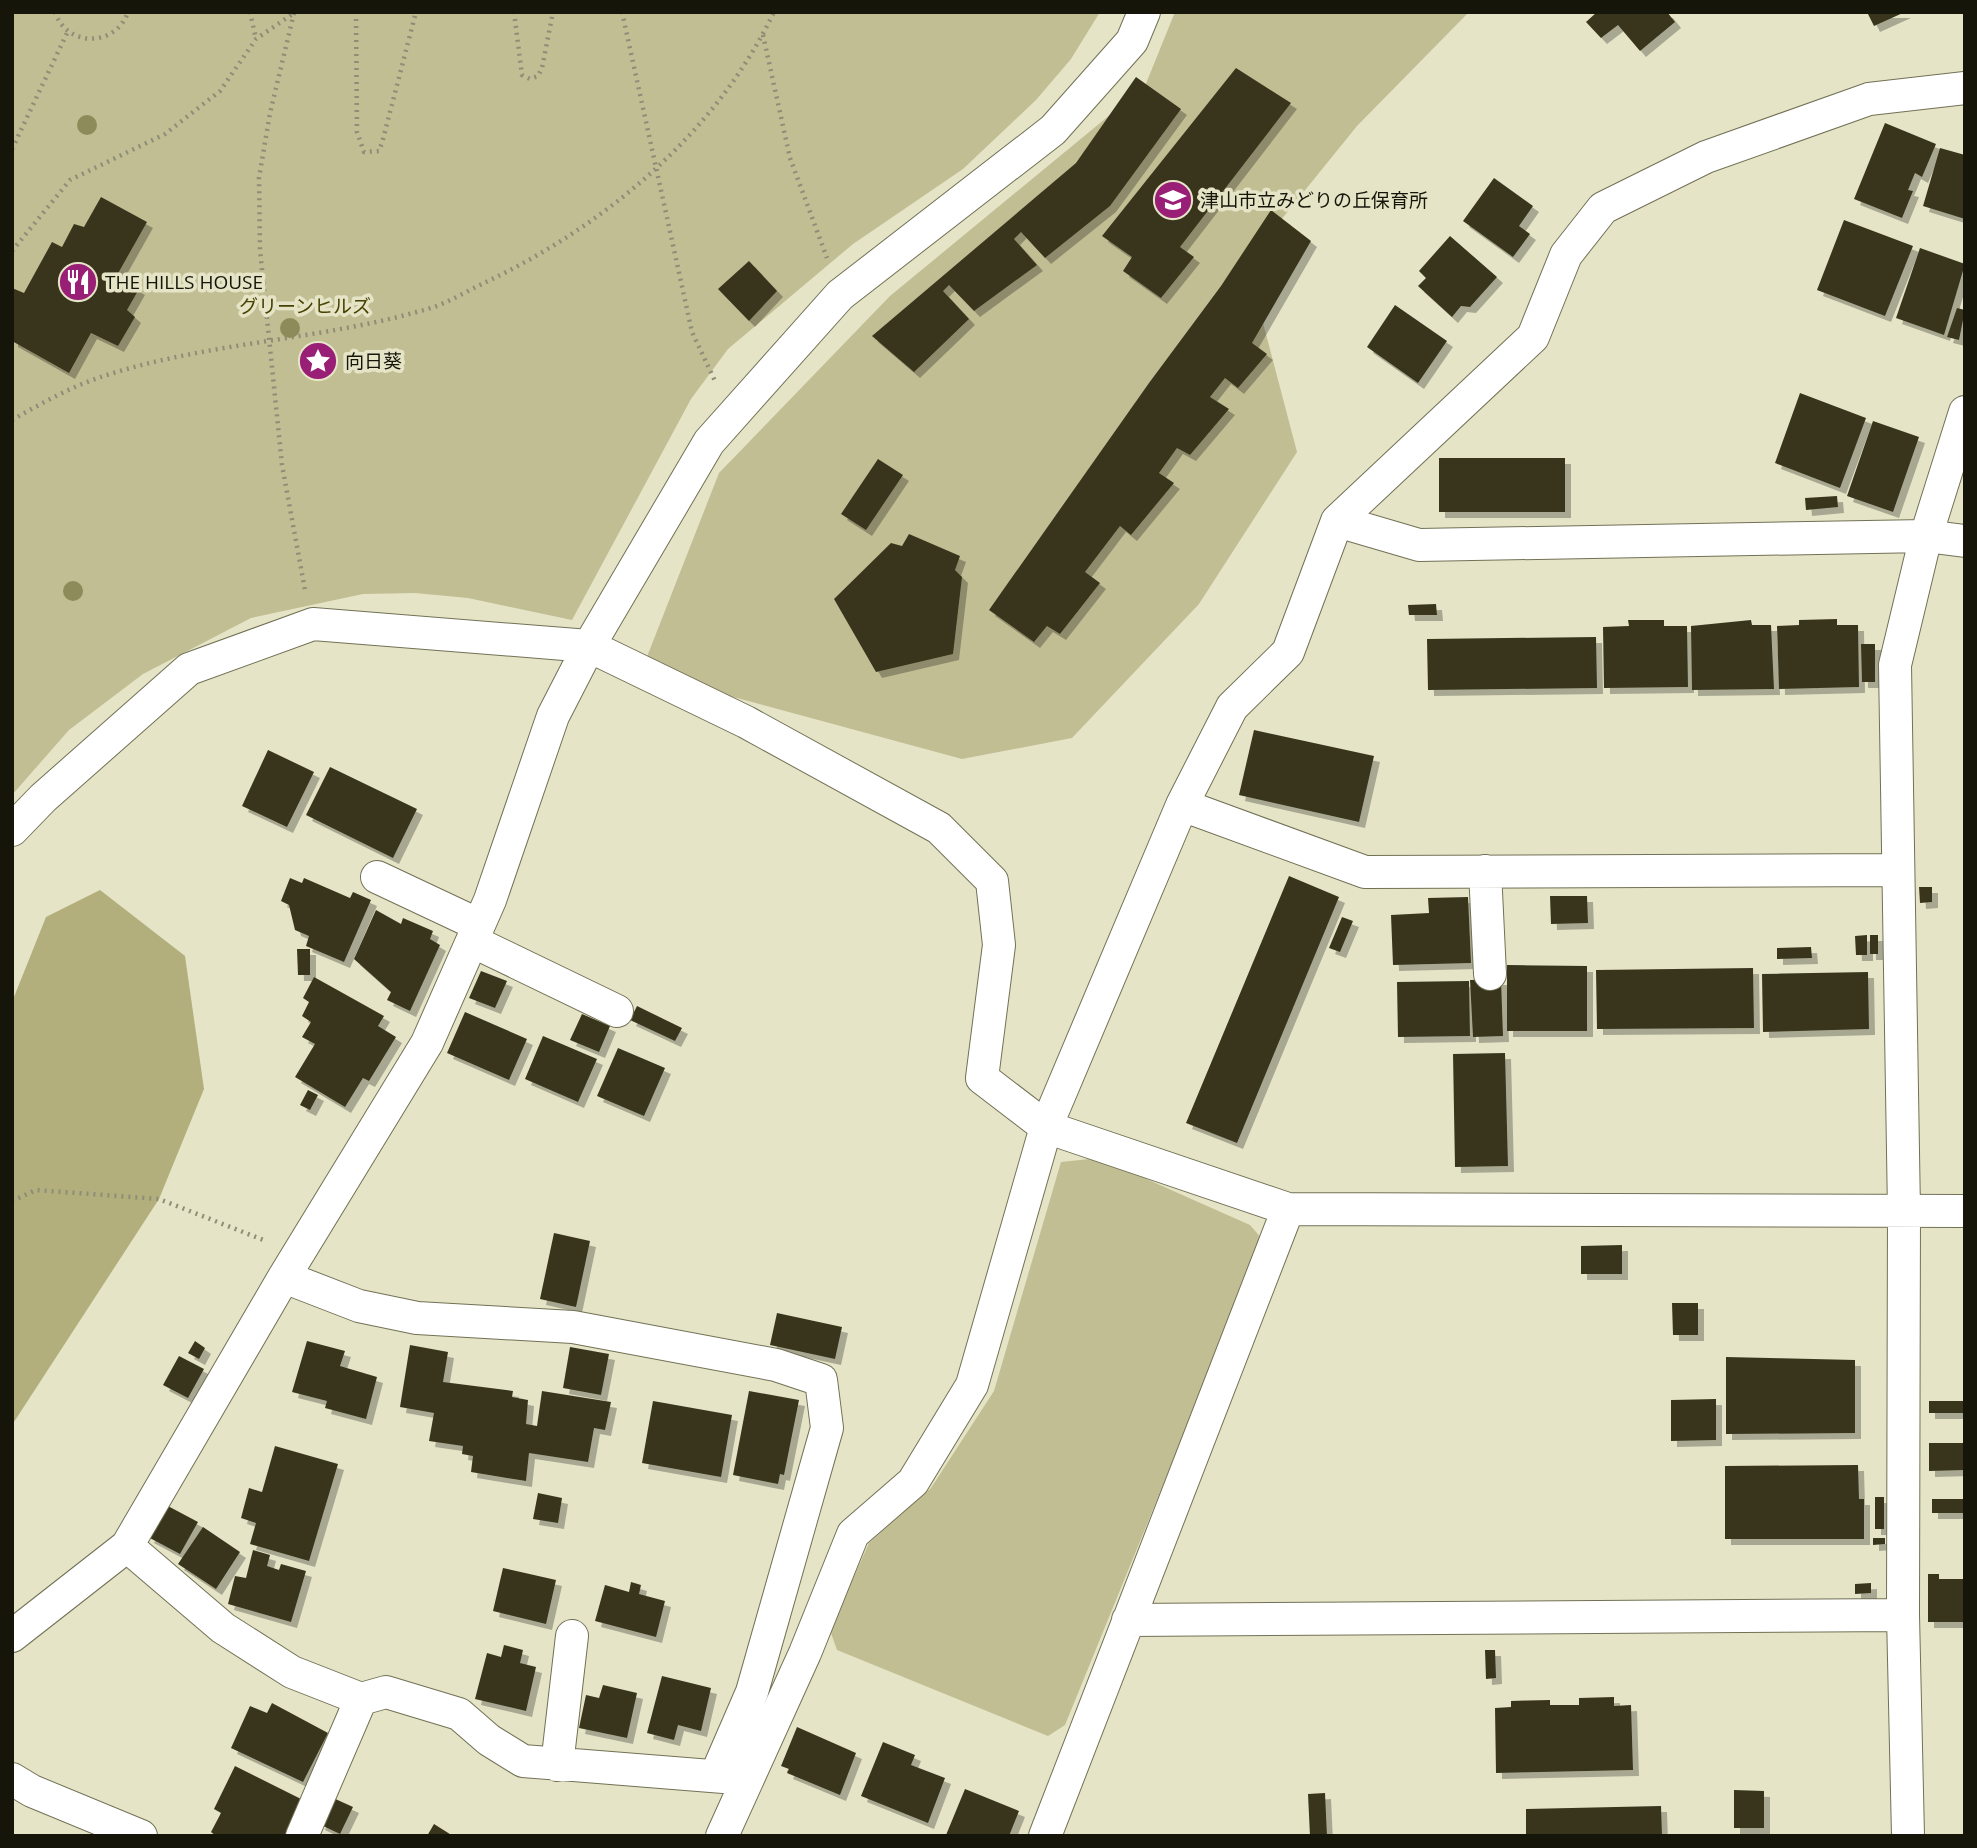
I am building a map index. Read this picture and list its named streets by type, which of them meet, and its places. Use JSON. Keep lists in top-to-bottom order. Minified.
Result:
{"parks":["グリーンヒルズ"],"places":{"school or university":["津山市立みどりの丘保育所"],"restaurant":["THE HILLS HOUSE"],"place":["向日葵"]}}
